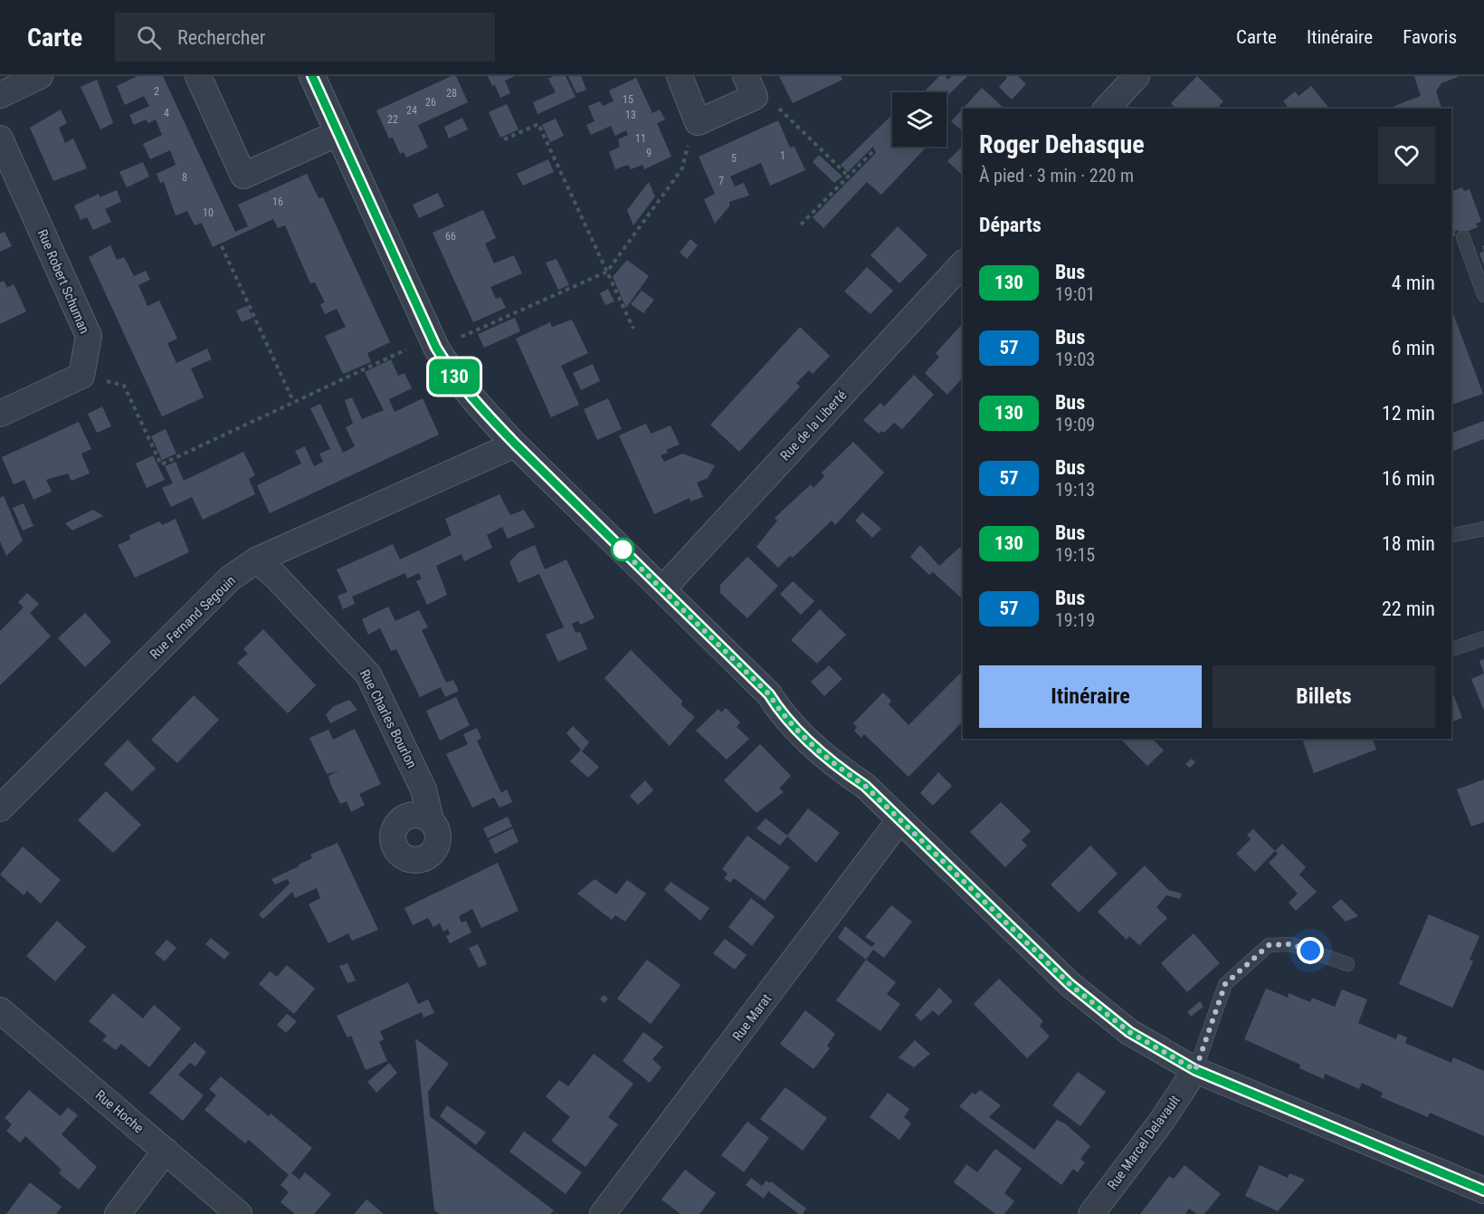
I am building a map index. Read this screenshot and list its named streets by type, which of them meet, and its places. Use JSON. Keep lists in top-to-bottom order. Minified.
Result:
{"streets":{"street":["Rue Robert Schuman","Rue de la Liberté","Rue Fernand Segouin","Rue Charles Bourlon","Rue Marat","Rue Hoche","Rue Marcel Delavault"]},"crossings":[["Rue Fernand Segouin","Rue Charles Bourlon"]],"lines":["bus line 130"],"house_numbers":["2","28","15","26","24","4","13","22","11","9","1","5","8","7","16","10","66"],"page":{"header":"Carte","search":"Rechercher","nav":["Carte","Itinéraire","Favoris"],"on_map":"130","heading":[["Roger Dehasque","À pied · 3 min · 220 m"],"Départs"],"list":[{"mark":"130","name":"Bus","note":"19:01","value":"4 min"},{"mark":"57","name":"Bus","note":"19:03","value":"6 min"},{"mark":"130","name":"Bus","note":"19:09","value":"12 min"},{"mark":"57","name":"Bus","note":"19:13","value":"16 min"},{"mark":"130","name":"Bus","note":"19:15","value":"18 min"},{"mark":"57","name":"Bus","note":"19:19","value":"22 min"}],"buttons":["Itinéraire","Billets"]}}
